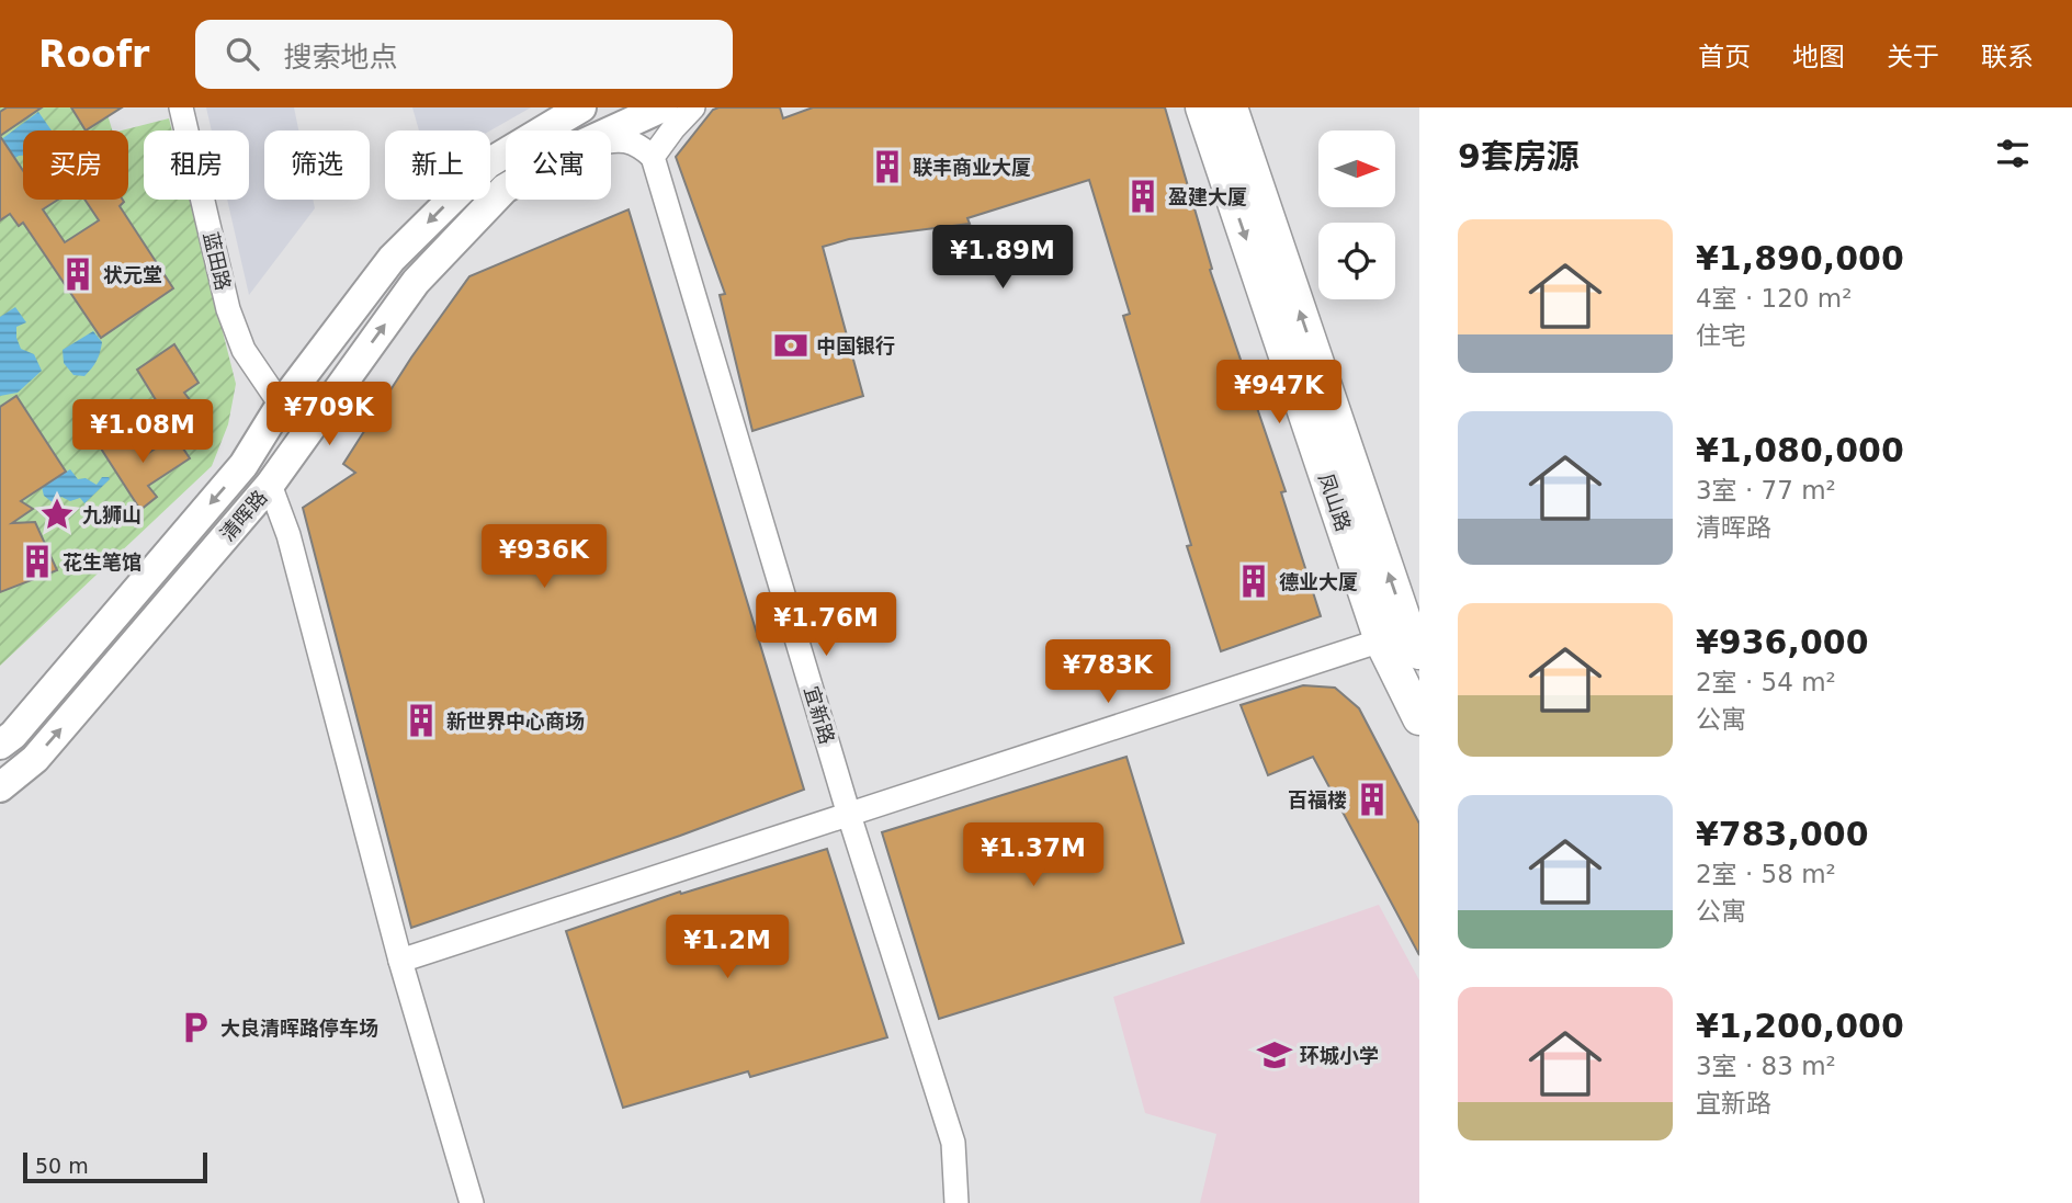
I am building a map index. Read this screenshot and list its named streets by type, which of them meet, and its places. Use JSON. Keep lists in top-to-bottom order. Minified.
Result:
{"streets":{"main road":["凤山路"],"street":["蓝田路","清晖路","宜新路"]},"crossings":[["蓝田路","清晖路"]],"places":{"building":["联丰商业大厦","盈建大厦","状元堂","花生笔馆","德业大厦","新世界中心商场","百福楼"],"bank":["中国银行"],"place":["九狮山"],"parking":["大良清晖路停车场"],"school or university":["环城小学"]},"scale_bar":"50 m","north":"right","page":{"header":"Roofr","search":"搜索地点","nav":["首页","地图","关于","联系"],"heading":"9套房源","chip":["买房","租房","筛选","新上","公寓"],"list":[{"name":"¥1,890,000","note":"4室 · 120 m² · 住宅"},{"name":"¥1,080,000","note":"3室 · 77 m² · 清晖路"},{"name":"¥936,000","note":"2室 · 54 m² · 公寓"},{"name":"¥783,000","note":"2室 · 58 m² · 公寓"},{"name":"¥1,200,000","note":"3室 · 83 m² · 宜新路"}],"price":["¥1.89M","¥947K","¥709K","¥1.08M","¥936K","¥1.76M","¥783K","¥1.37M","¥1.2M"],"scale":"50 m"}}
